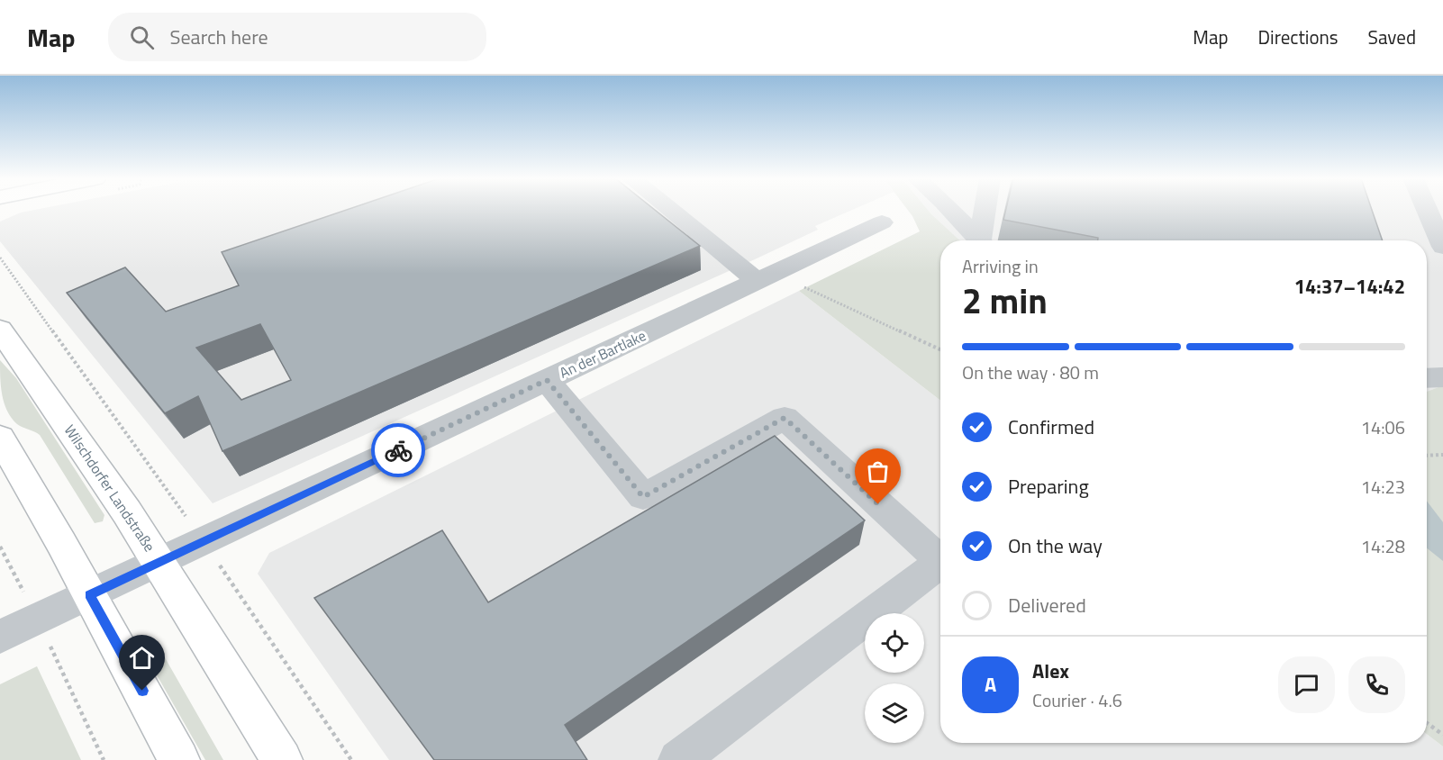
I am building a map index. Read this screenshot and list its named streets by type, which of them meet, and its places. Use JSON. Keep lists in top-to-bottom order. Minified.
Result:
{"streets":{"main road":["Wilschdorfer Landstraße"],"street":["An der Bartlake"]},"crossings":[["An der Bartlake","Wilschdorfer Landstraße"]],"page":{"header":"Map","search":"Search here","nav":["Map","Directions","Saved"],"heading":["2 min","Arriving in","14:37–14:42"],"panel":["Alex","Courier · 4.6"],"bar":"On the way · 80 m","list":[["Confirmed","14:06"],["Preparing","14:23"],["On the way","14:28"],"Delivered"],"round":"A"}}
